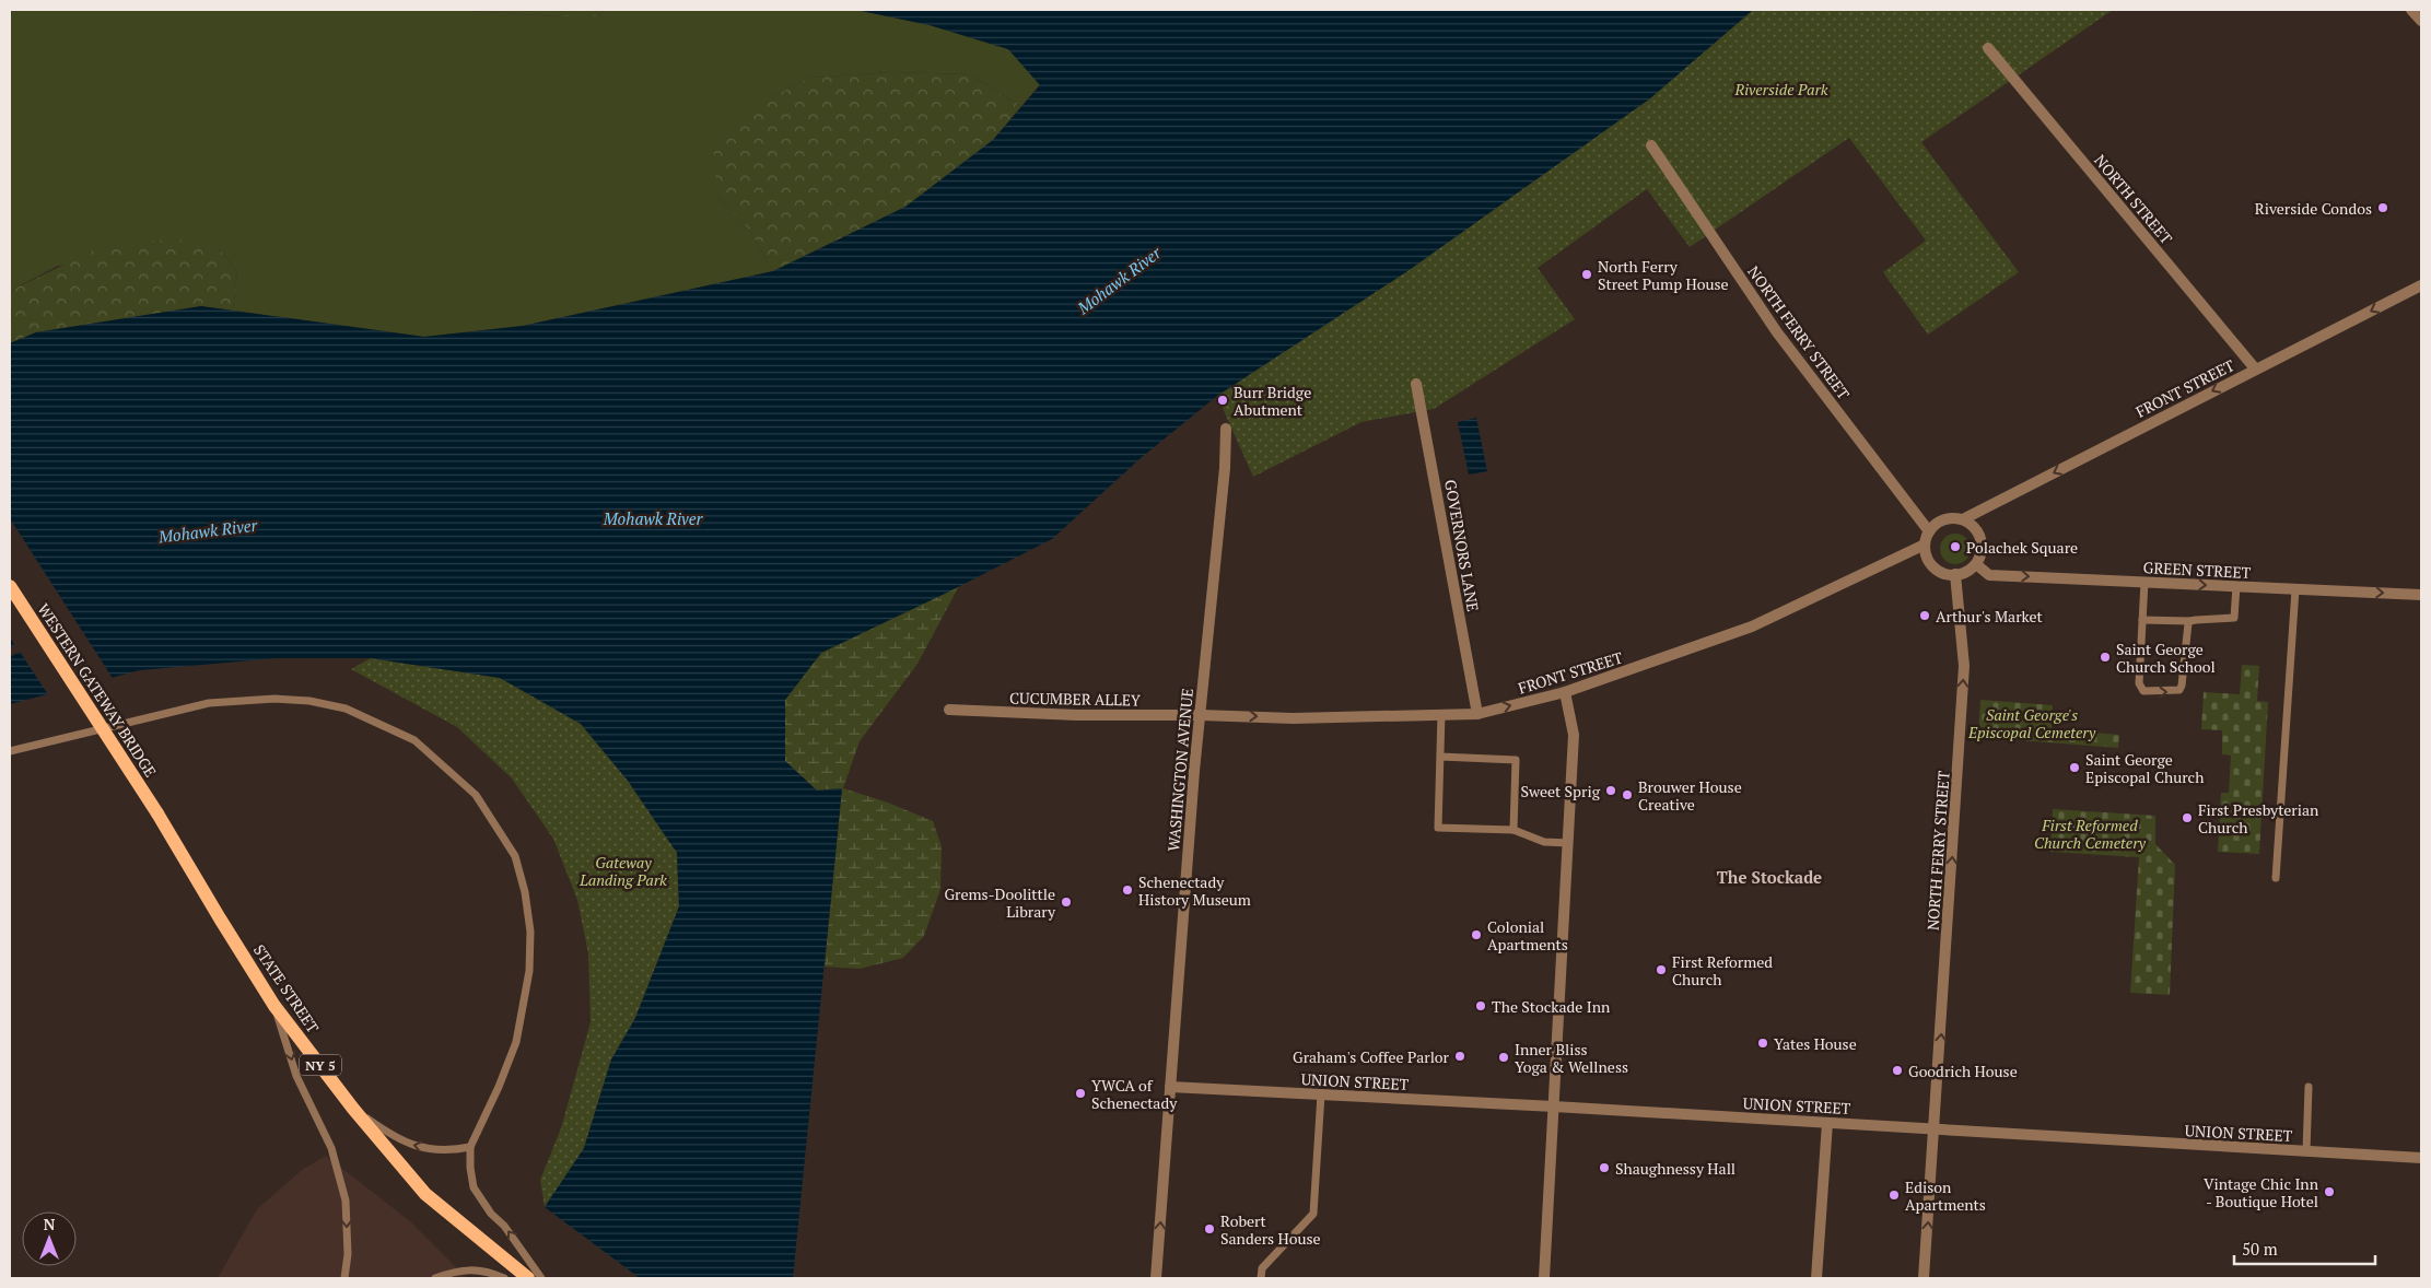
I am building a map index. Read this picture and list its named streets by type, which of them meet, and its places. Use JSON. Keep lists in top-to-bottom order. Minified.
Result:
{"streets":{"main road":["WESTERN GATEWAY BRIDGE","STATE STREET","NY 5"],"street":["NORTH STREET","NORTH FERRY STREET","FRONT STREET","GOVERNORS LANE","GREEN STREET","CUCUMBER ALLEY","WASHINGTON AVENUE","UNION STREET"]},"crossings":[["NORTH STREET","FRONT STREET"],["NORTH FERRY STREET","FRONT STREET"],["NORTH FERRY STREET","GREEN STREET"],["NORTH FERRY STREET","UNION STREET"],["FRONT STREET","GOVERNORS LANE"],["FRONT STREET","GREEN STREET"],["FRONT STREET","CUCUMBER ALLEY"],["FRONT STREET","WASHINGTON AVENUE"],["WESTERN GATEWAY BRIDGE","STATE STREET"],["CUCUMBER ALLEY","WASHINGTON AVENUE"],["WASHINGTON AVENUE","UNION STREET"]],"one_way":["NORTH FERRY STREET","GREEN STREET"],"districts":["The Stockade"],"water":["Mohawk River"],"parks":["Riverside Park","Saint George's Episcopal Cemetery","First Reformed Church Cemetery","Gateway Landing Park"],"places":["Riverside Condos","North Ferry Street Pump House","Burr Bridge Abutment","Polachek Square","Arthur's Market","Saint George Church School","Saint George Episcopal Church","Sweet Sprig","Brouwer House Creative","First Presbyterian Church","Schenectady History Museum","Grems-Doolittle Library","Colonial Apartments","First Reformed Church","The Stockade Inn","Yates House","Graham's Coffee Parlor","Inner Bliss Yoga & Wellness","Goodrich House","YWCA of Schenectady","Shaughnessy Hall","Vintage Chic Inn - Boutique Hotel","Edison Apartments","Robert Sanders House"],"scale_bar":"50 m","north":"top"}
